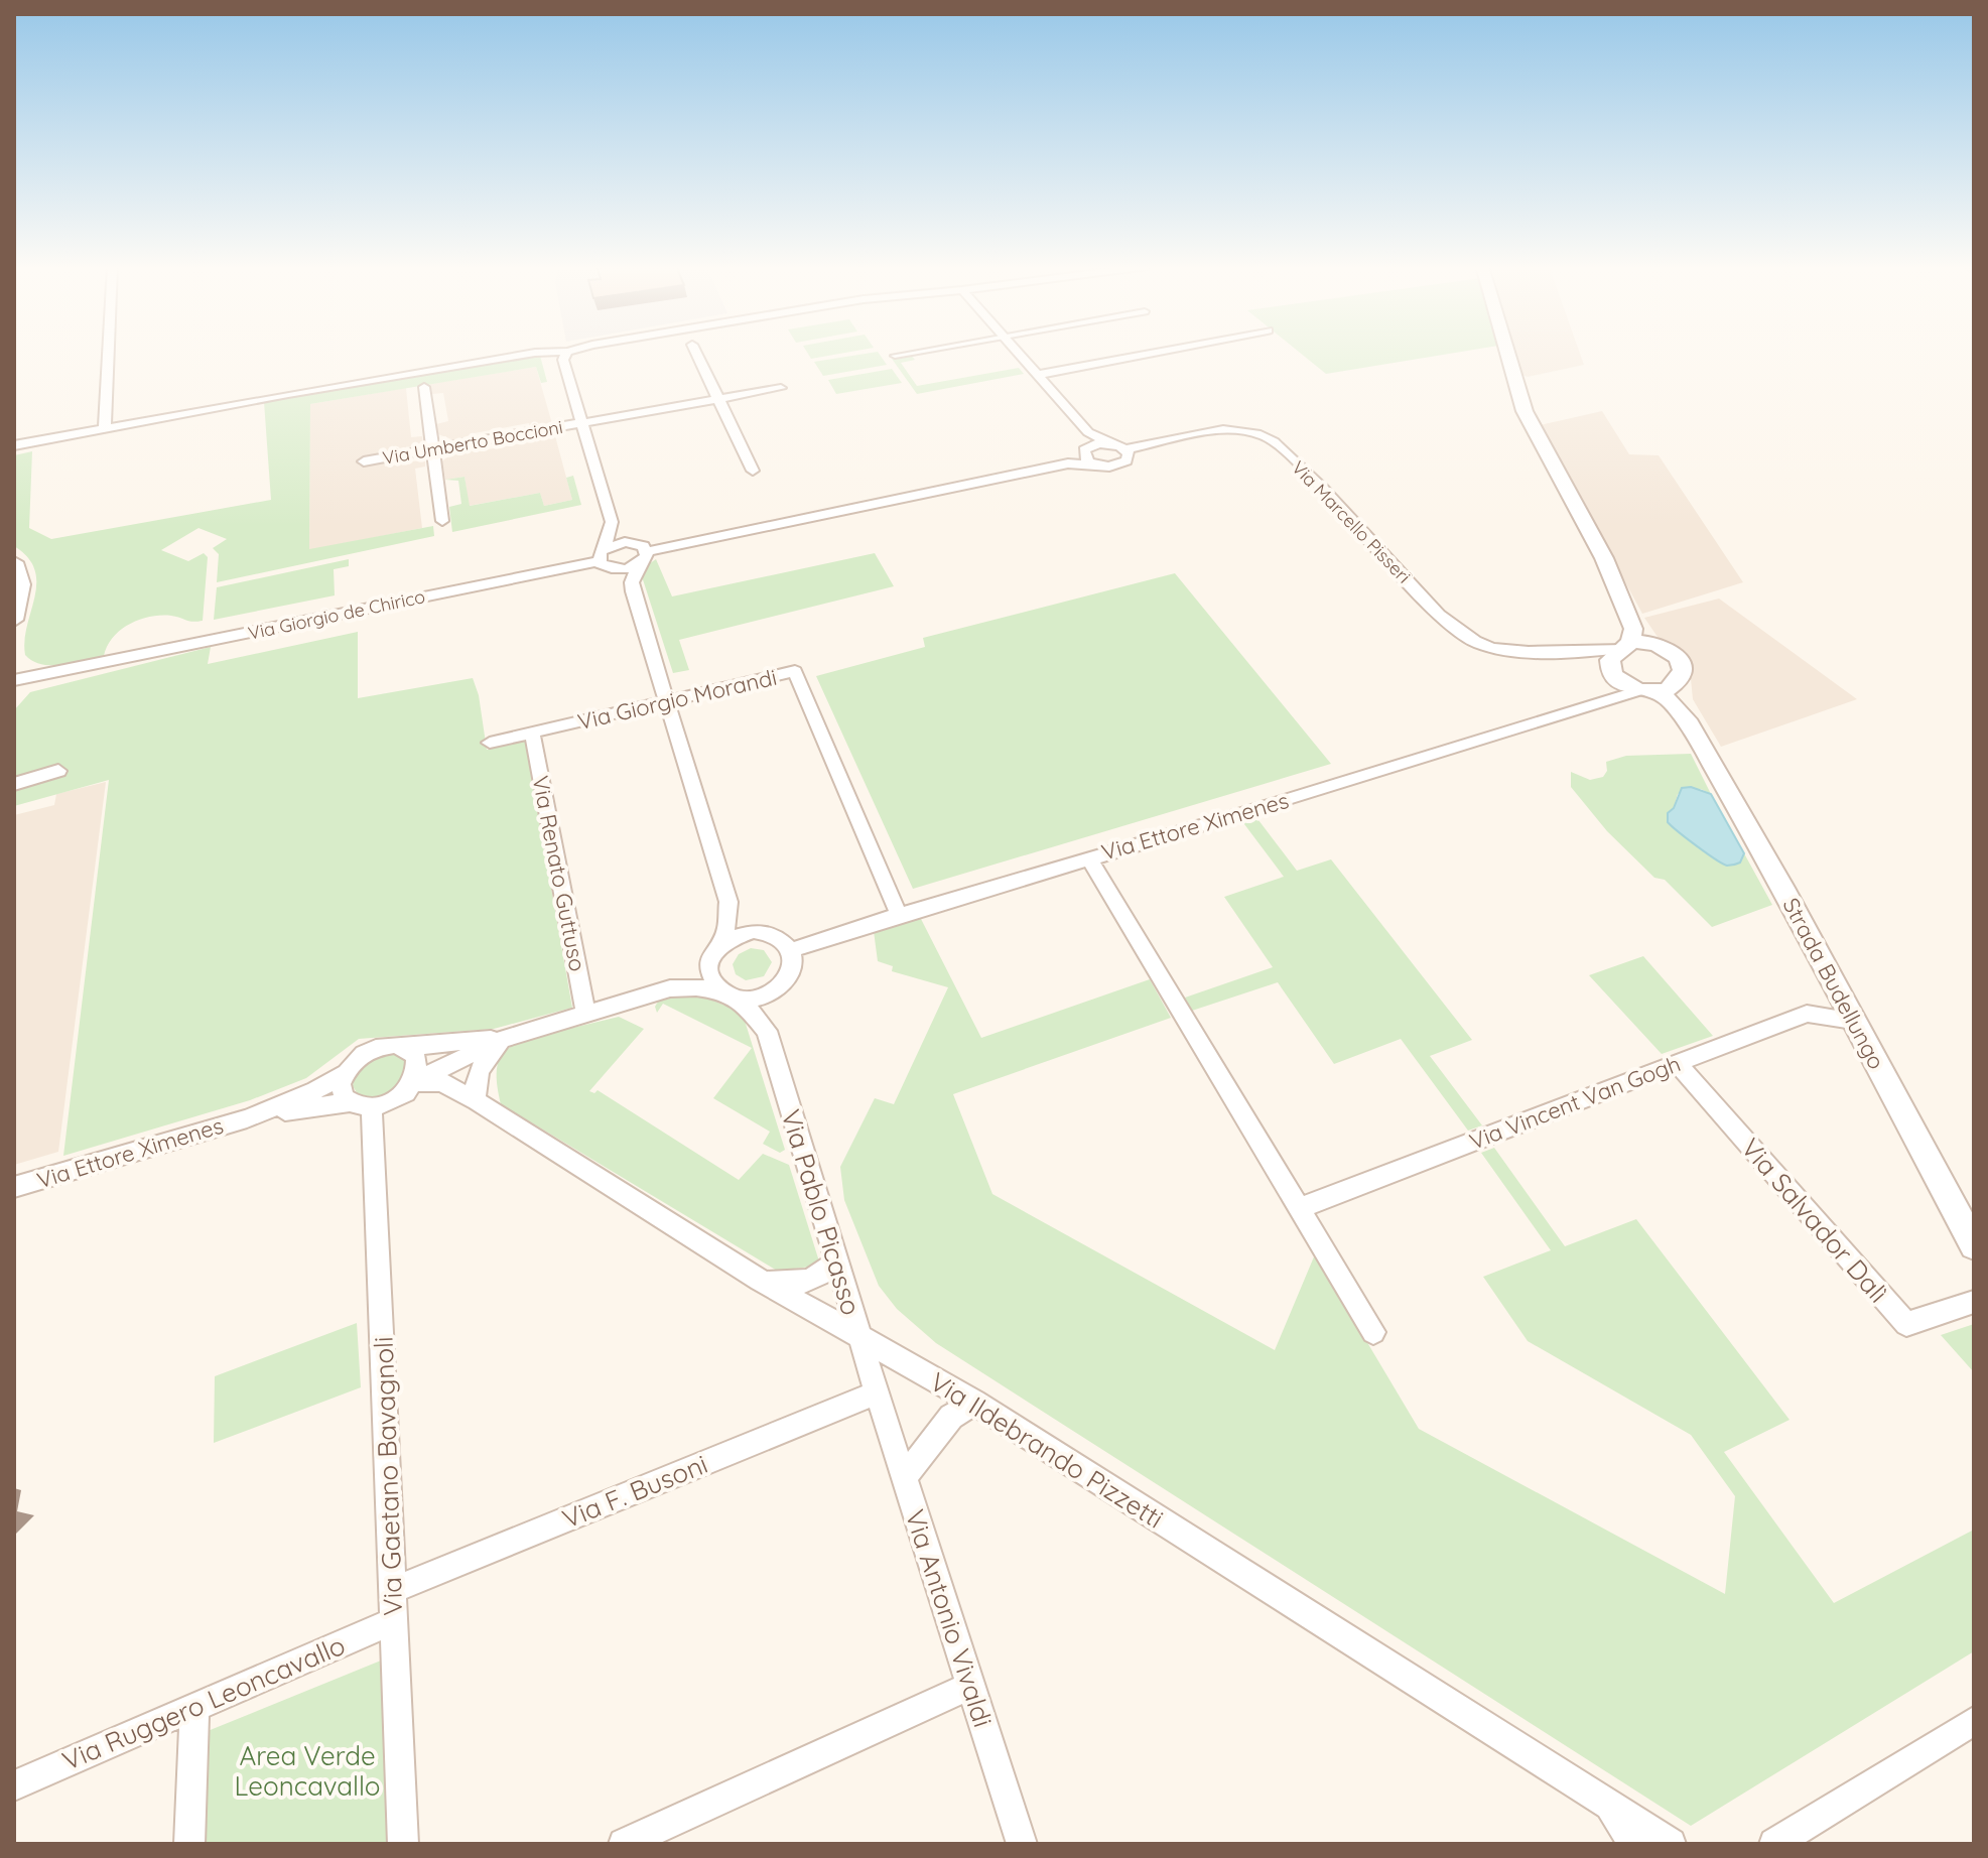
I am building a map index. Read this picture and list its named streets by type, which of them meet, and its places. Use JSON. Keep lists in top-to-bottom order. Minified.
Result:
{"streets":{"street":["Via Umberto Boccioni","Via Marcello Pisseri","Via Giorgio de Chirico","Via Giorgio Morandi","Via Ettore Ximenes","Via Renato Guttuso","Strada Budellungo","Via Vincent Van Gogh","Via Pablo Picasso","Via Salvador Dalì","Via Ildebrando Pizzetti","Via Gaetano Bavagnoli","Via F. Busoni","Via Antonio Vivaldi","Via Ruggero Leoncavallo"]},"crossings":[["Via Marcello Pisseri","Via Ettore Ximenes"],["Via Marcello Pisseri","Strada Budellungo"],["Via Giorgio de Chirico","Via Pablo Picasso"],["Via Giorgio Morandi","Via Ettore Ximenes"],["Via Giorgio Morandi","Via Renato Guttuso"],["Via Giorgio Morandi","Via Pablo Picasso"],["Via Ettore Ximenes","Via Renato Guttuso"],["Via Ettore Ximenes","Strada Budellungo"],["Via Ettore Ximenes","Via Pablo Picasso"],["Via Ettore Ximenes","Via Ildebrando Pizzetti"],["Via Ettore Ximenes","Via Gaetano Bavagnoli"],["Strada Budellungo","Via Vincent Van Gogh"],["Via Vincent Van Gogh","Via Salvador Dalì"],["Via Pablo Picasso","Via Ildebrando Pizzetti"],["Via Pablo Picasso","Via F. Busoni"],["Via Pablo Picasso","Via Antonio Vivaldi"],["Via Ildebrando Pizzetti","Via Gaetano Bavagnoli"],["Via Gaetano Bavagnoli","Via F. Busoni"],["Via Gaetano Bavagnoli","Via Ruggero Leoncavallo"],["Via F. Busoni","Via Antonio Vivaldi"]],"parks":["Area Verde Leoncavallo"]}
